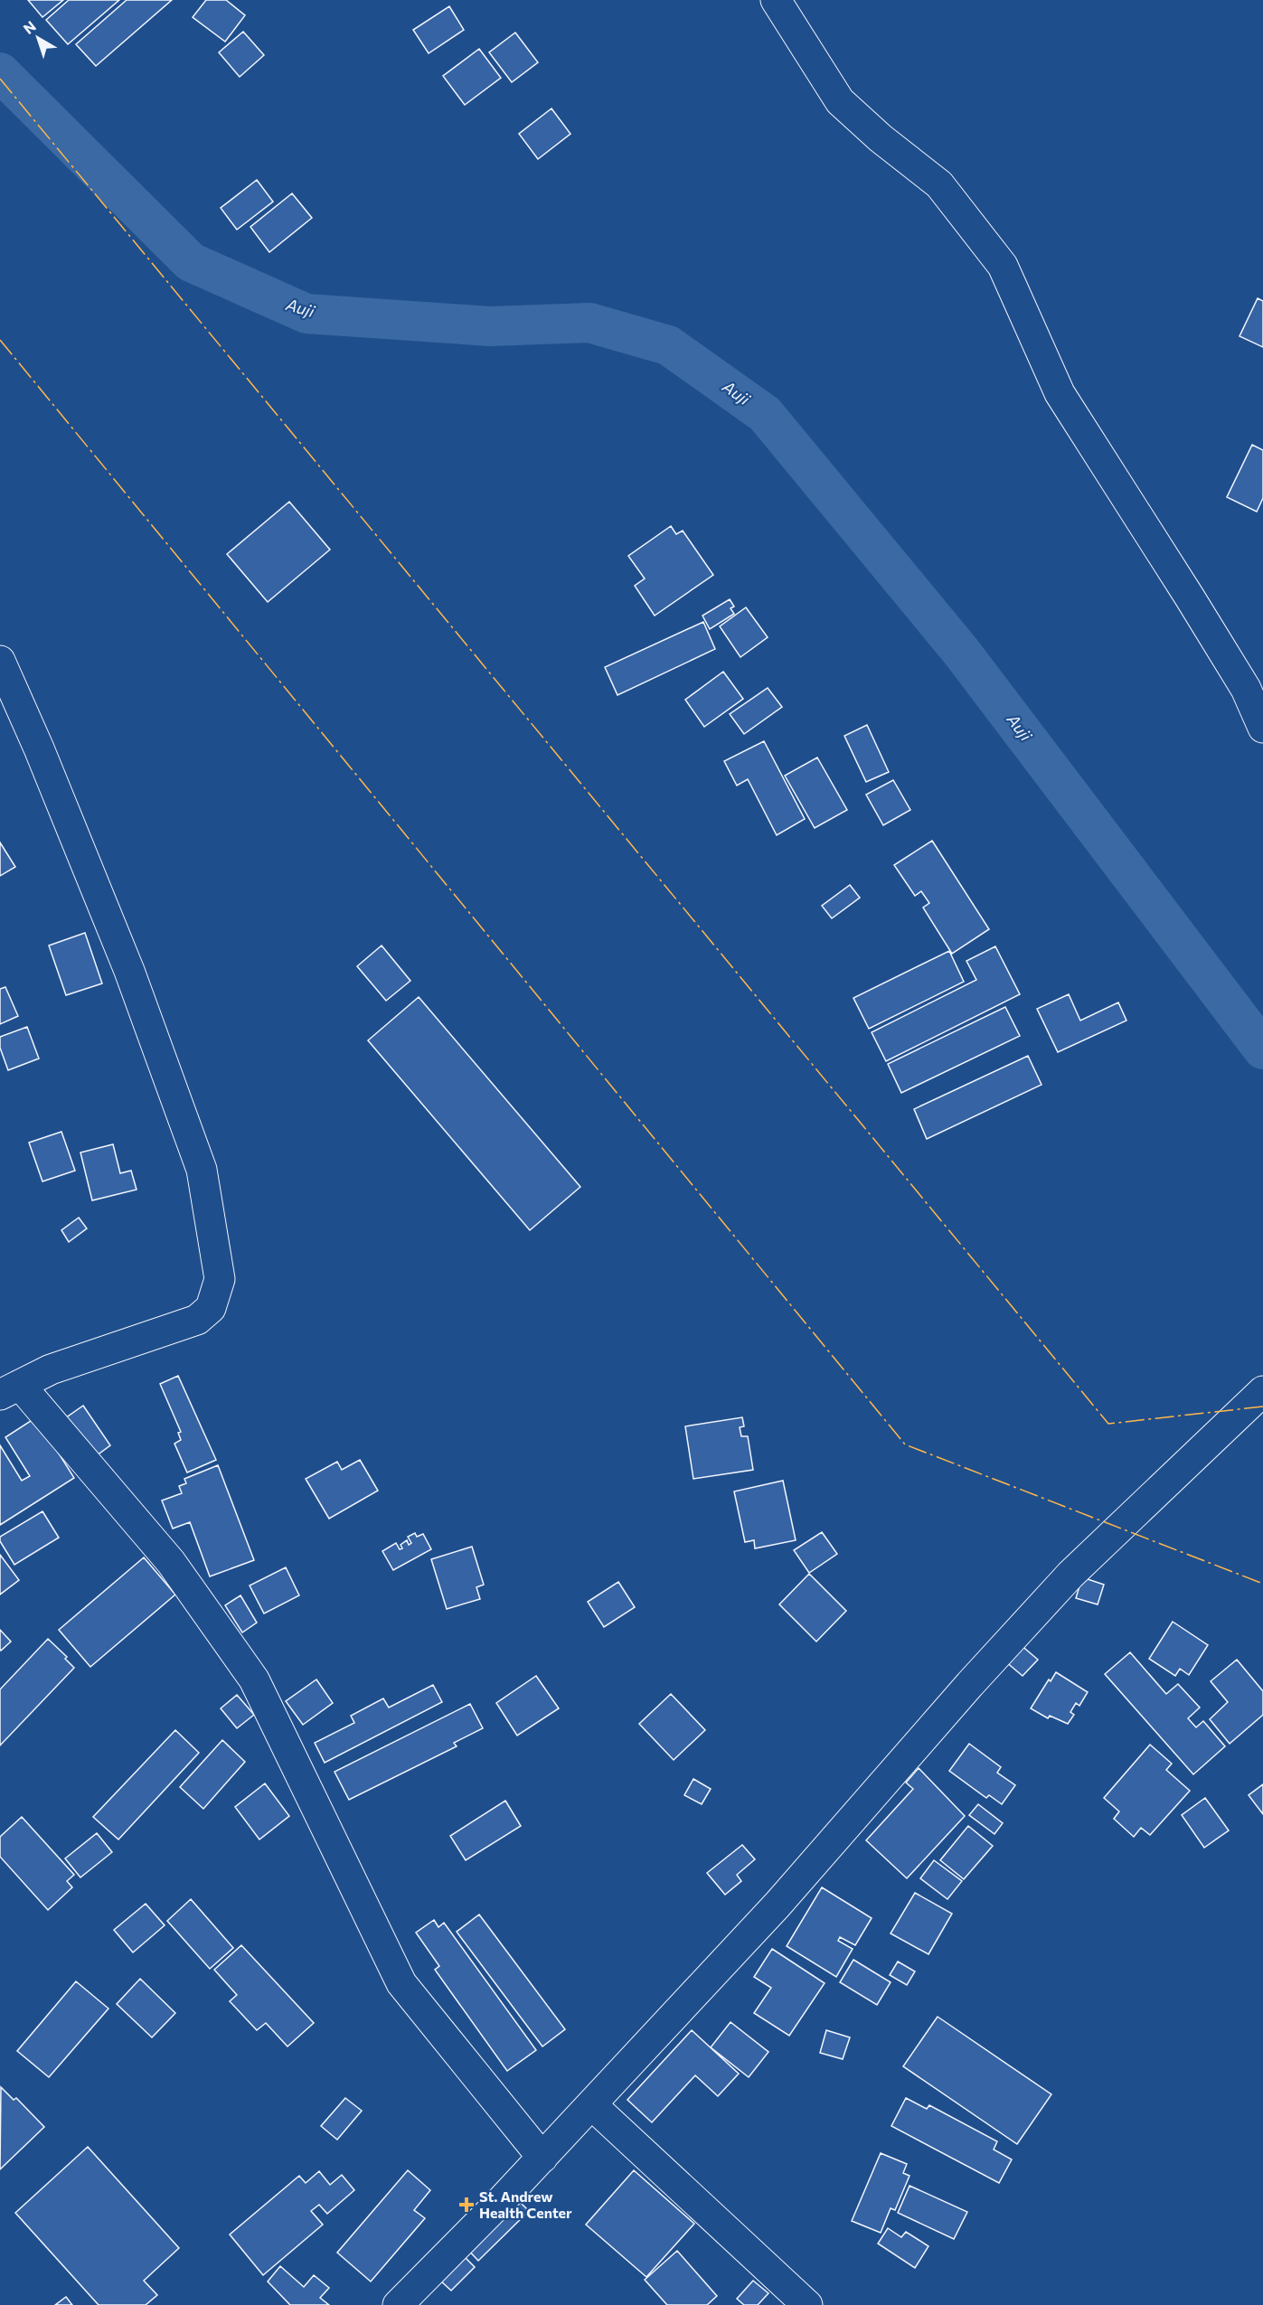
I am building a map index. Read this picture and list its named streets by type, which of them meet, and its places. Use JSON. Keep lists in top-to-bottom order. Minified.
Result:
{"water":["Auji"],"places":{"health":["St. Andrew Health Center"]},"north":"top left"}
